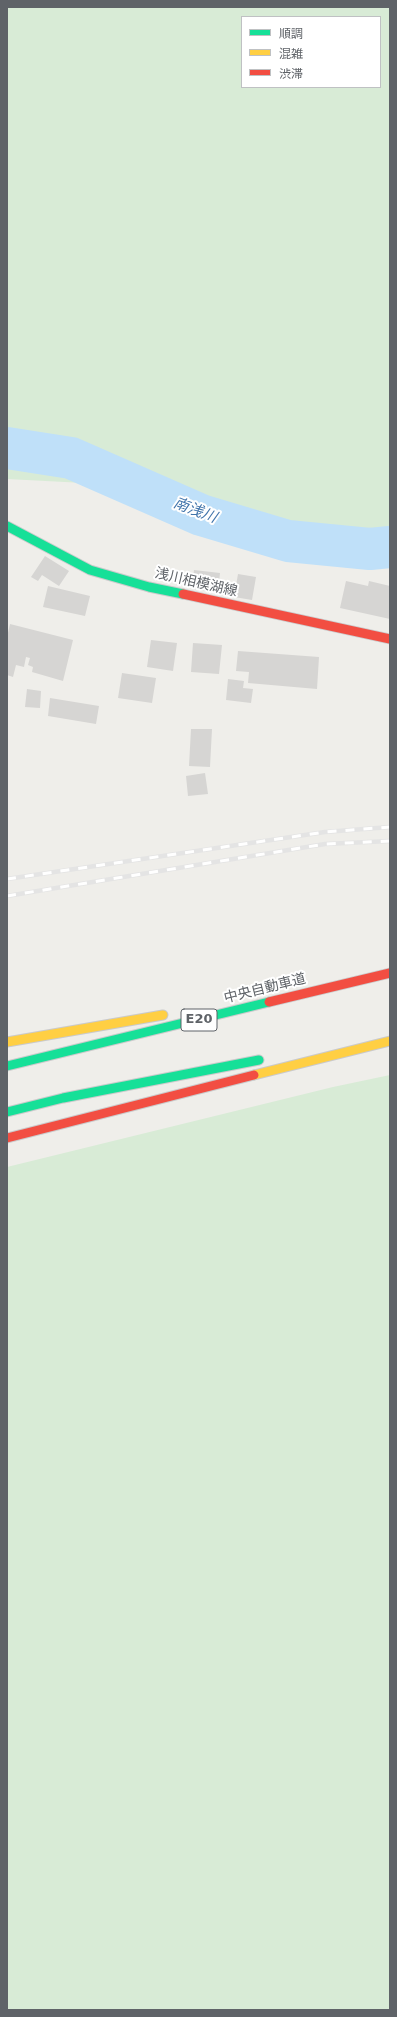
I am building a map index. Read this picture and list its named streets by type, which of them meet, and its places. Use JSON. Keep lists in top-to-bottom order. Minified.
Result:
{"streets":{"main road":["浅川相模湖線","中央自動車道","E20"]},"water":["南浅川"],"legend":["順調","混雑","渋滞"]}
